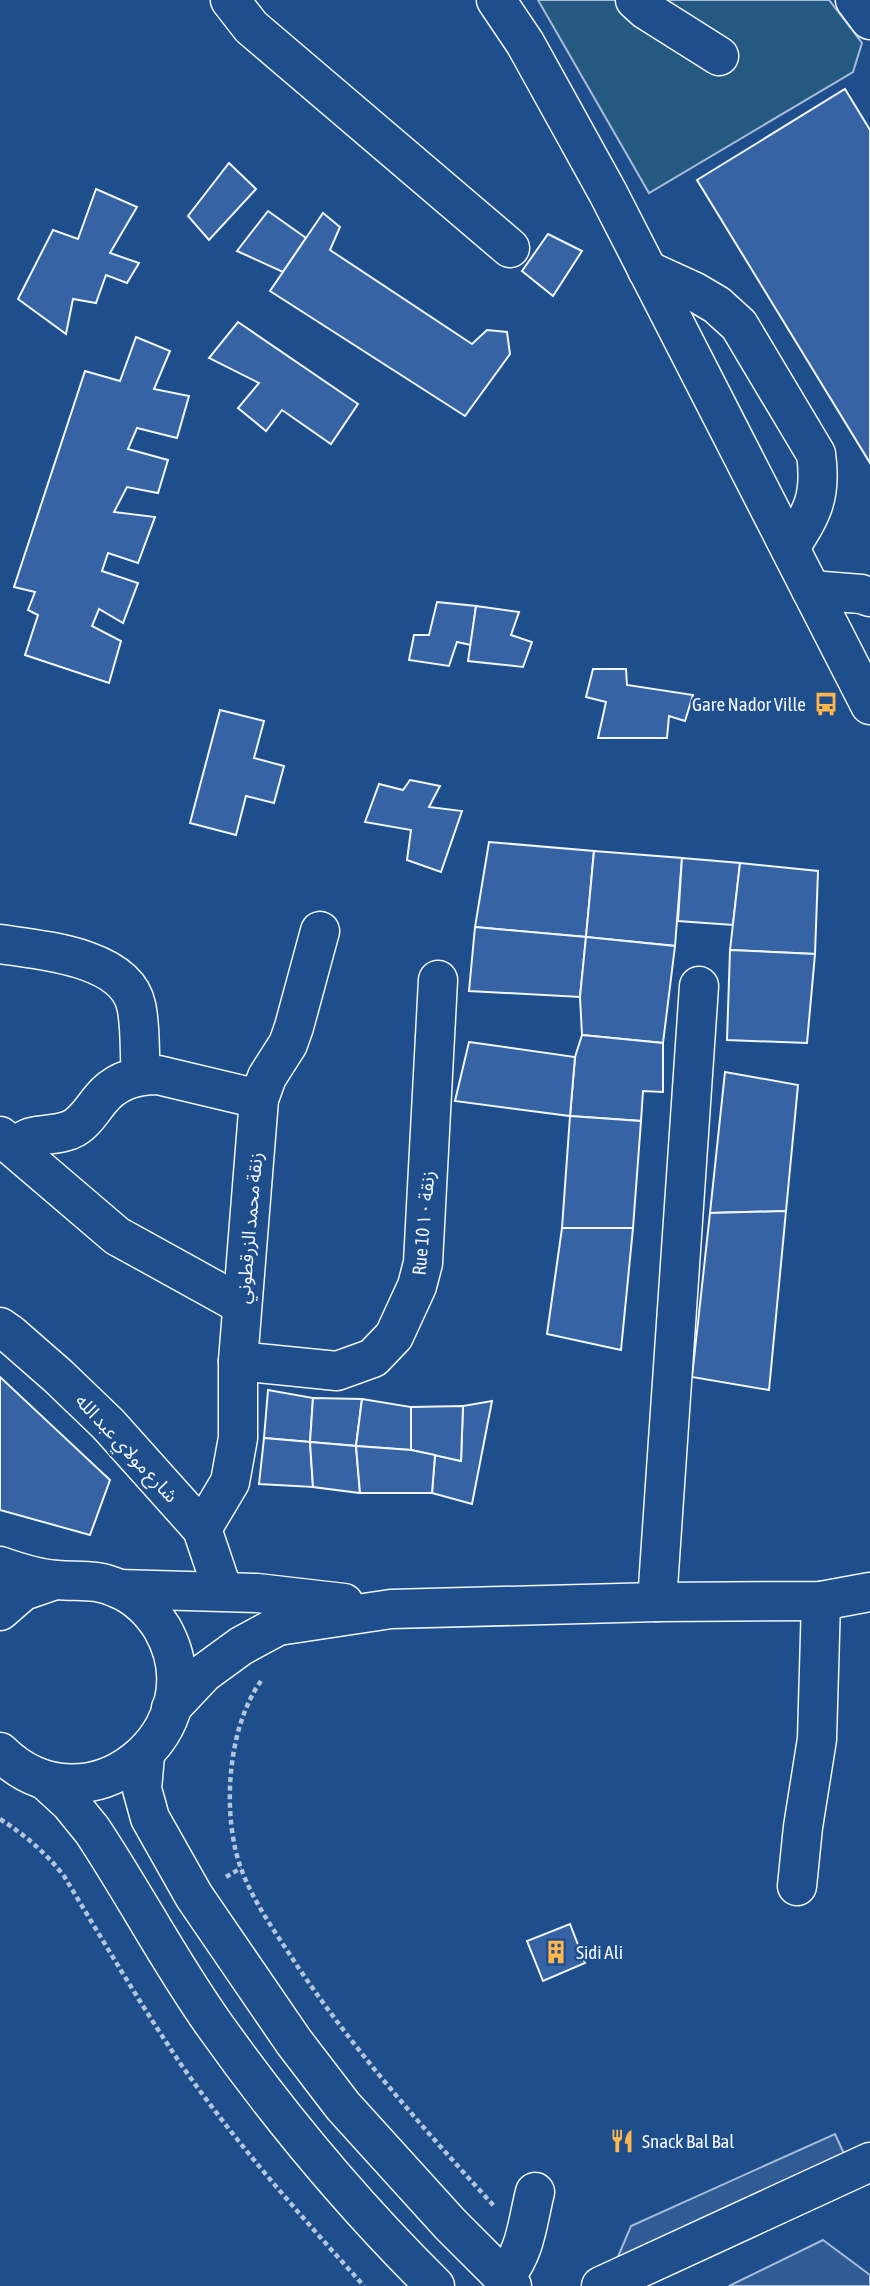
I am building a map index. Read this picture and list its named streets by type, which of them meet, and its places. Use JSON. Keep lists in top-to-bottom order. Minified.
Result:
{"streets":{"street":["Rue 10 زنقة ١٠","زنقة محمد الزرقطوني","شارع مولاي عبد الله"]},"crossings":[["Rue 10 زنقة ١٠","زنقة محمد الزرقطوني"],["زنقة محمد الزرقطوني","شارع مولاي عبد الله"]],"places":{"bus stop":["Gare Nador Ville"],"building":["Sidi Ali"],"restaurant":["Snack Bal Bal"]}}
